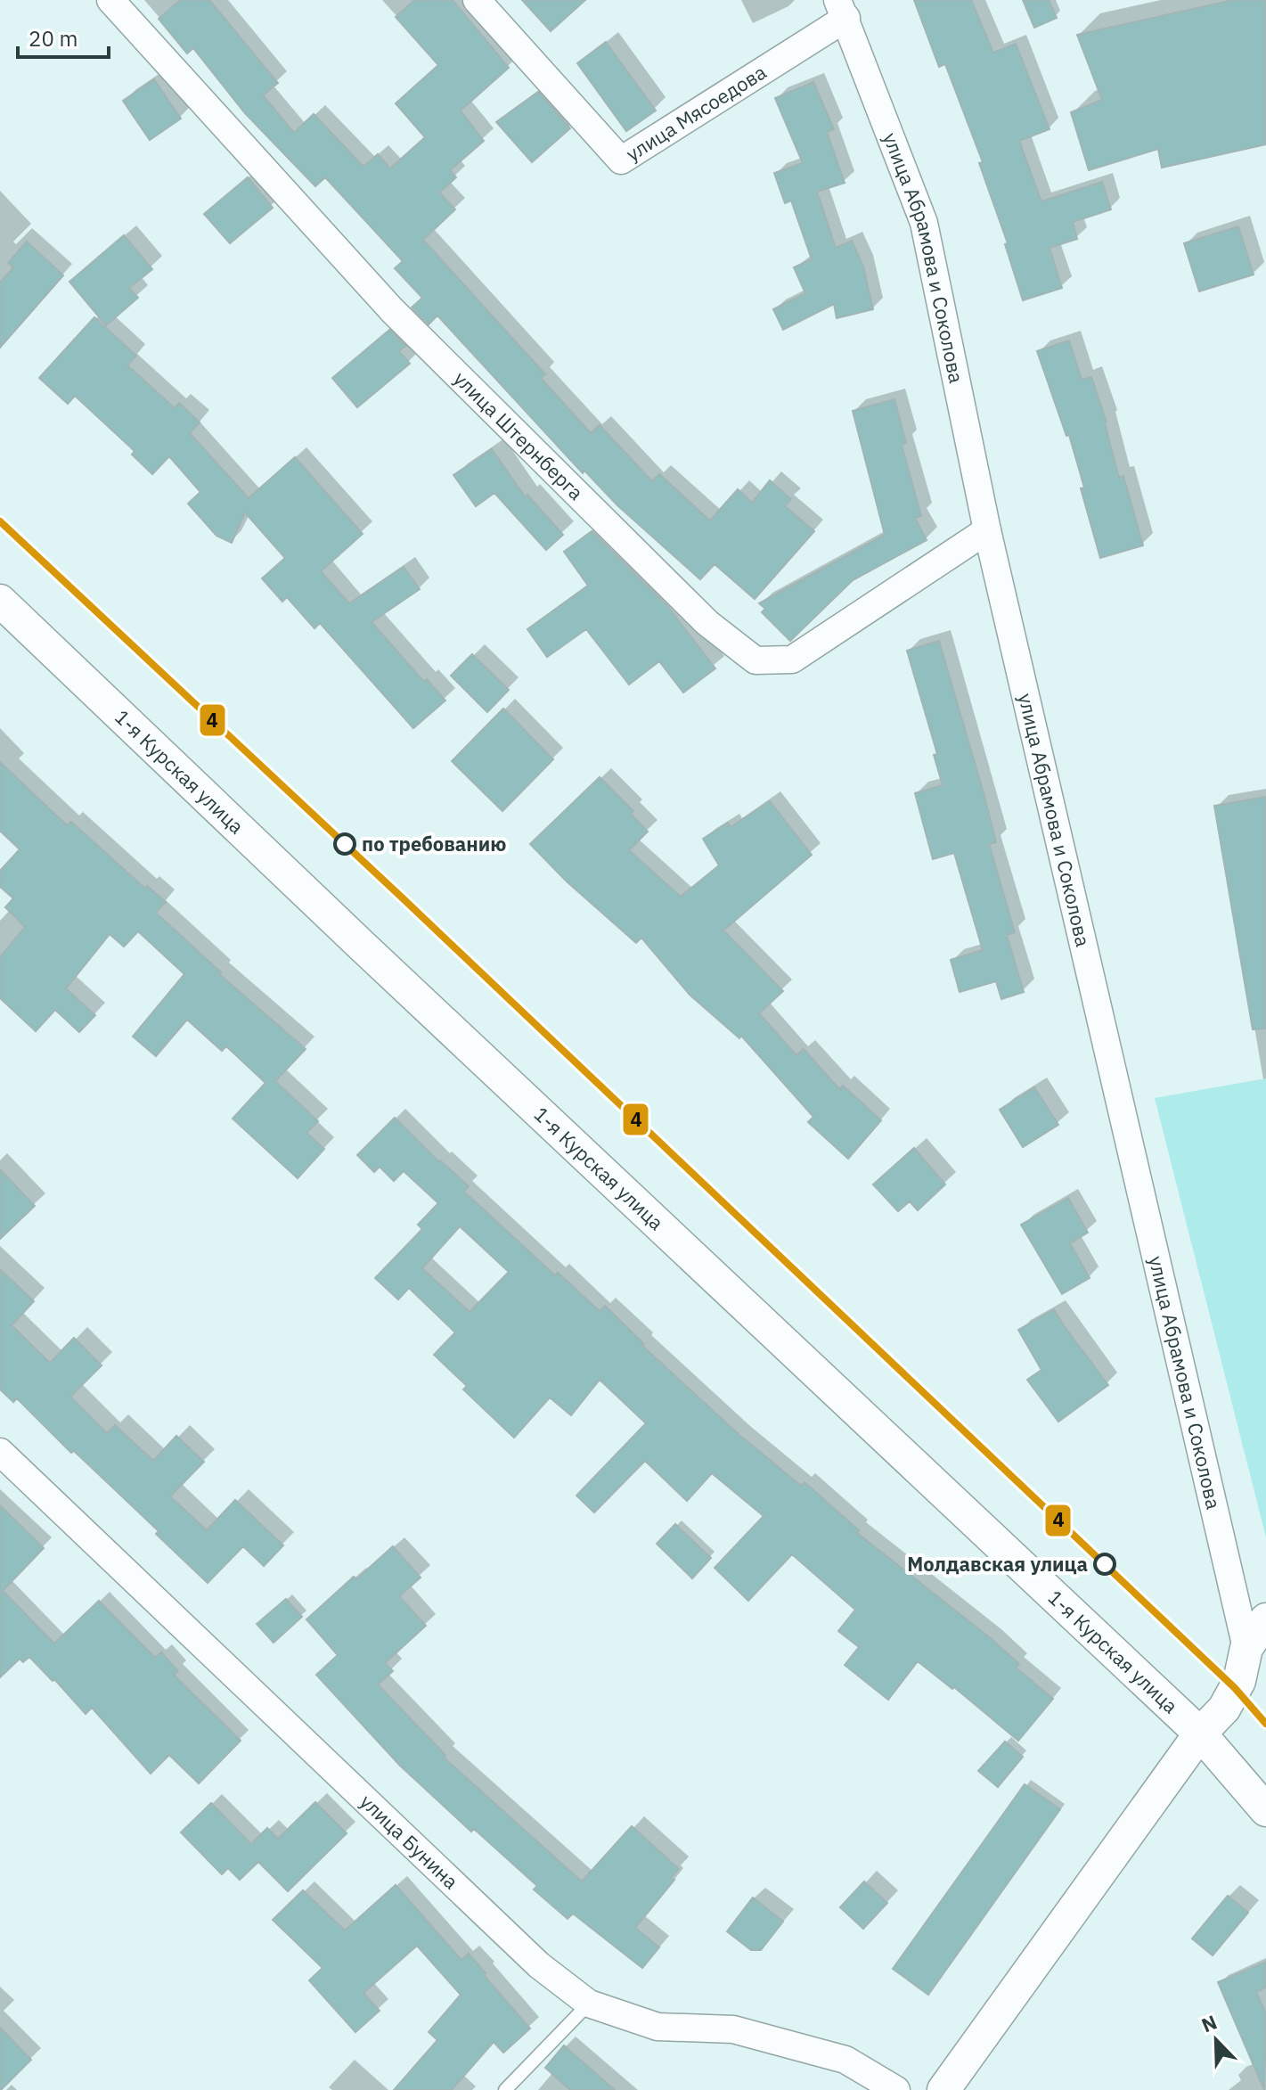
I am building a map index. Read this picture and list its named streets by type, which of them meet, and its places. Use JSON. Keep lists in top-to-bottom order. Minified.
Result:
{"streets":{"street":["улица Мясоедова","улица Абрамова и Соколова","улица Штернберга","1-я Курская улица","улица Бунина"]},"crossings":[["улица Мясоедова","улица Абрамова и Соколова"],["улица Абрамова и Соколова","улица Штернберга"]],"places":["по требованию","Молдавская улица"],"lines":["transit line 4"],"scale_bar":"20 m","north":"top left"}
